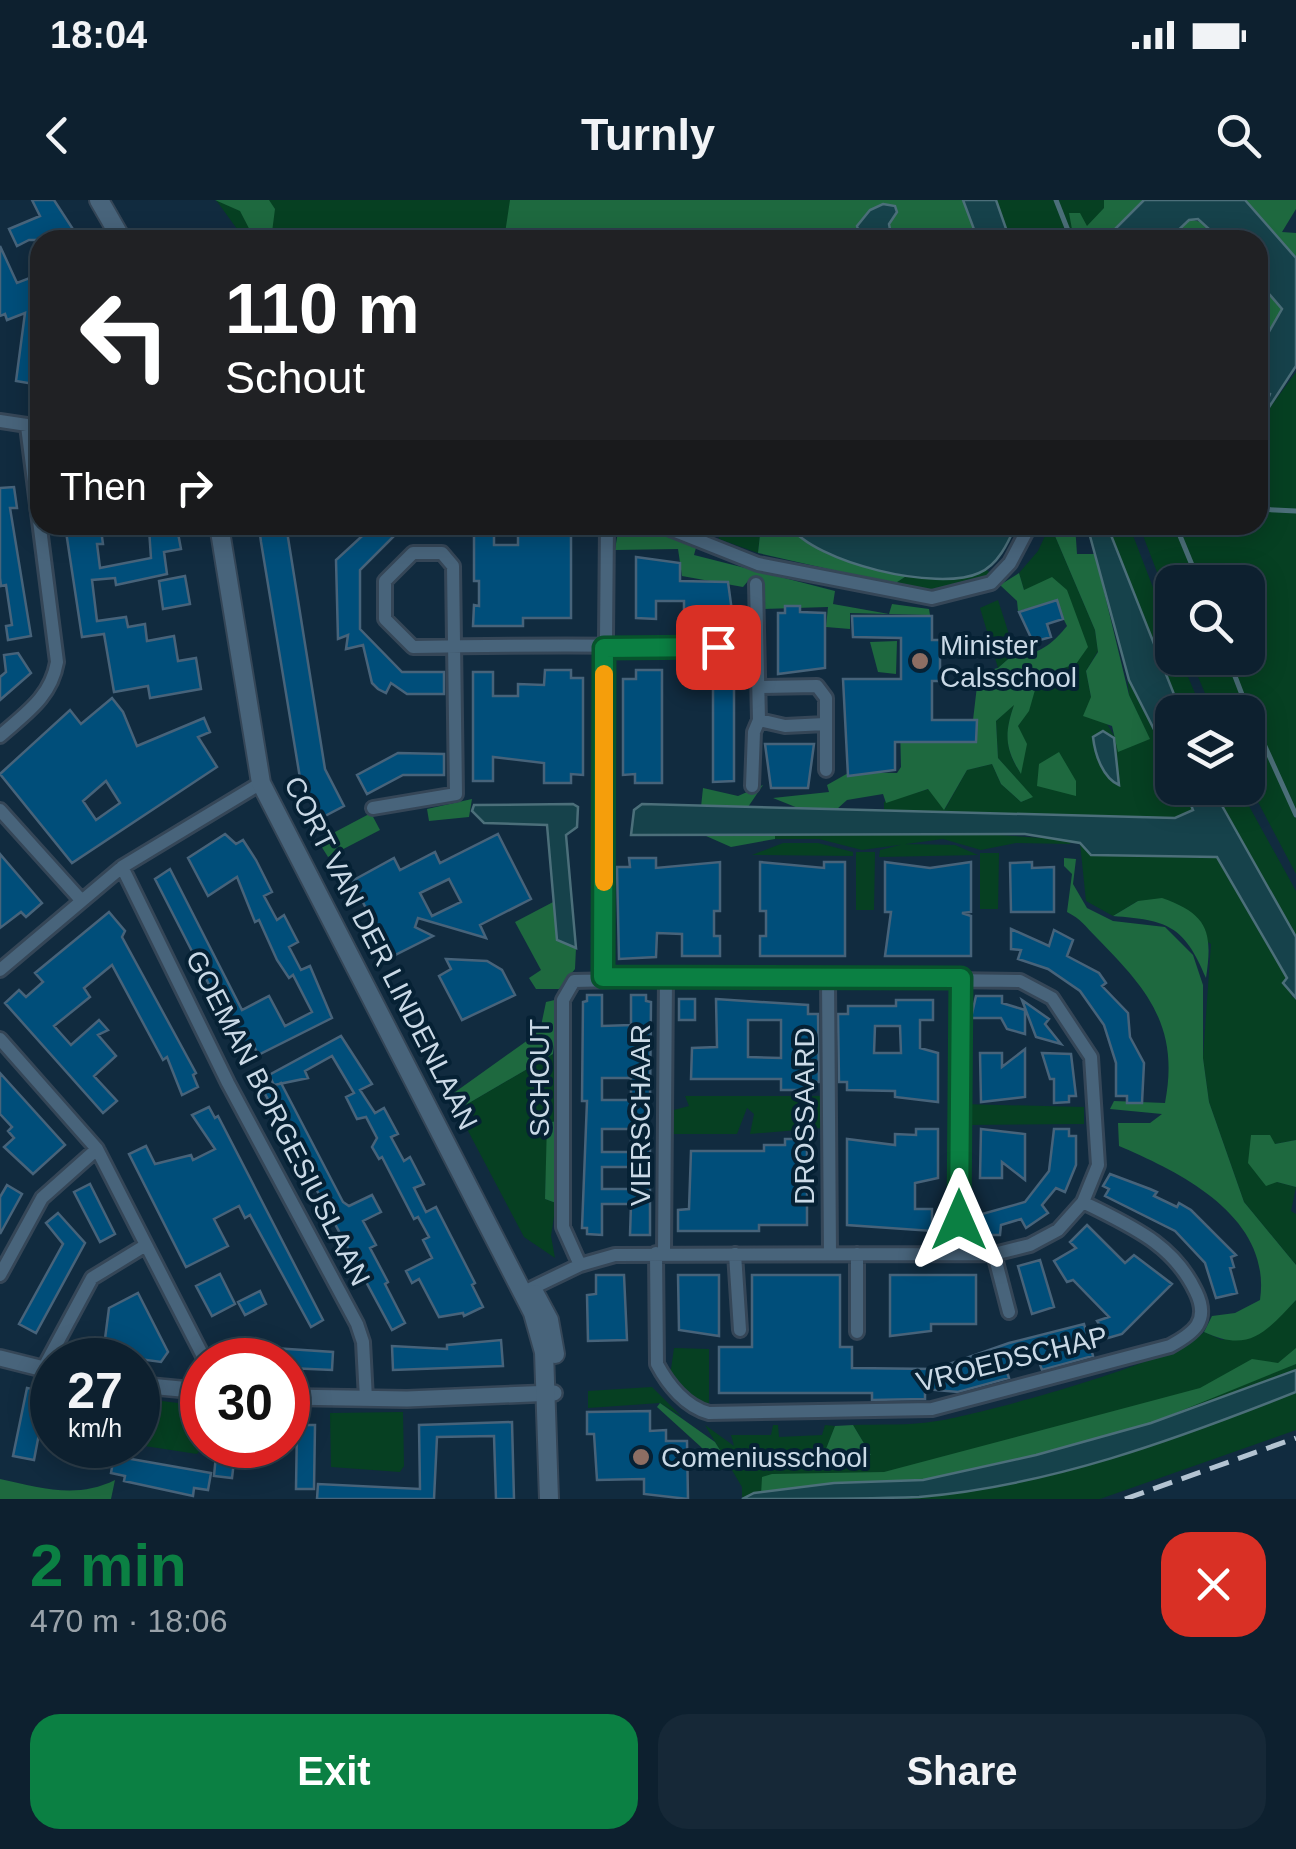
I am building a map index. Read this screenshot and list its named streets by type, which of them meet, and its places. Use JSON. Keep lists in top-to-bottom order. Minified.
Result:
{"streets":{"main road":["CORT VAN DER LINDENLAAN"],"street":["SCHOUT","VIERSCHAAR","DROSSAARD","GOEMAN BORGESIUSLAAN","VROEDSCHAP"]},"crossings":[["CORT VAN DER LINDENLAAN","SCHOUT"],["SCHOUT","VIERSCHAAR"],["SCHOUT","DROSSAARD"],["SCHOUT","VROEDSCHAP"],["VIERSCHAAR","VROEDSCHAP"]],"places":["Minister Calsschool","Comeniusschool"],"page":{"status":"18:04","header":"Turnly","turn":["110 m","Schout"],"then":"Then","speed":"27 km/h","limit":"30","heading":["2 min","470 m · 18:06"],"buttons":["Exit","Share"]}}
